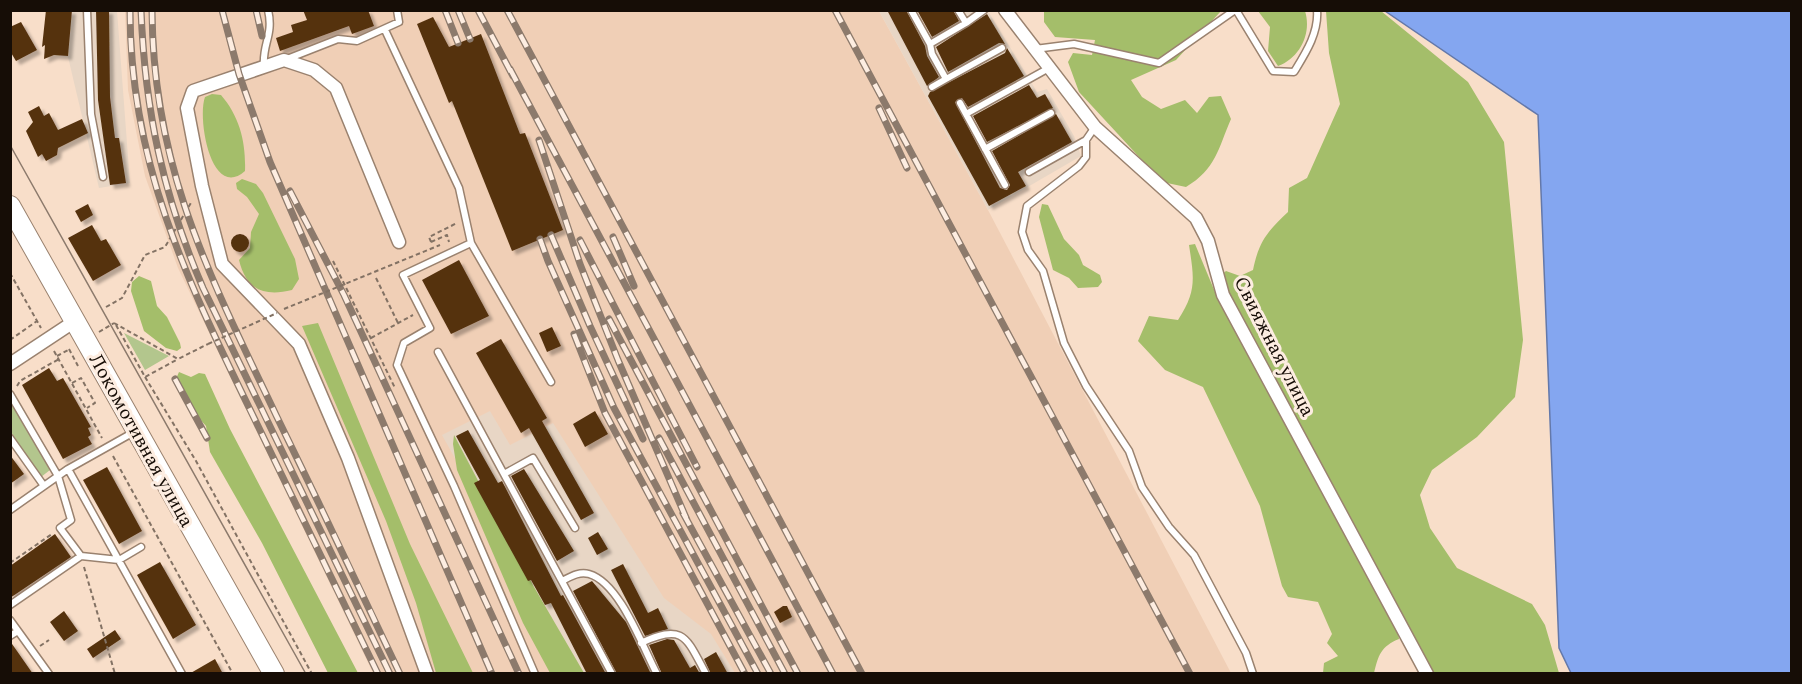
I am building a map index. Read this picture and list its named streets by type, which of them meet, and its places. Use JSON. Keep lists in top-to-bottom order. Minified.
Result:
{"streets":{"main road":["Локомотивная улица"],"street":["Свияжная улица"]}}
